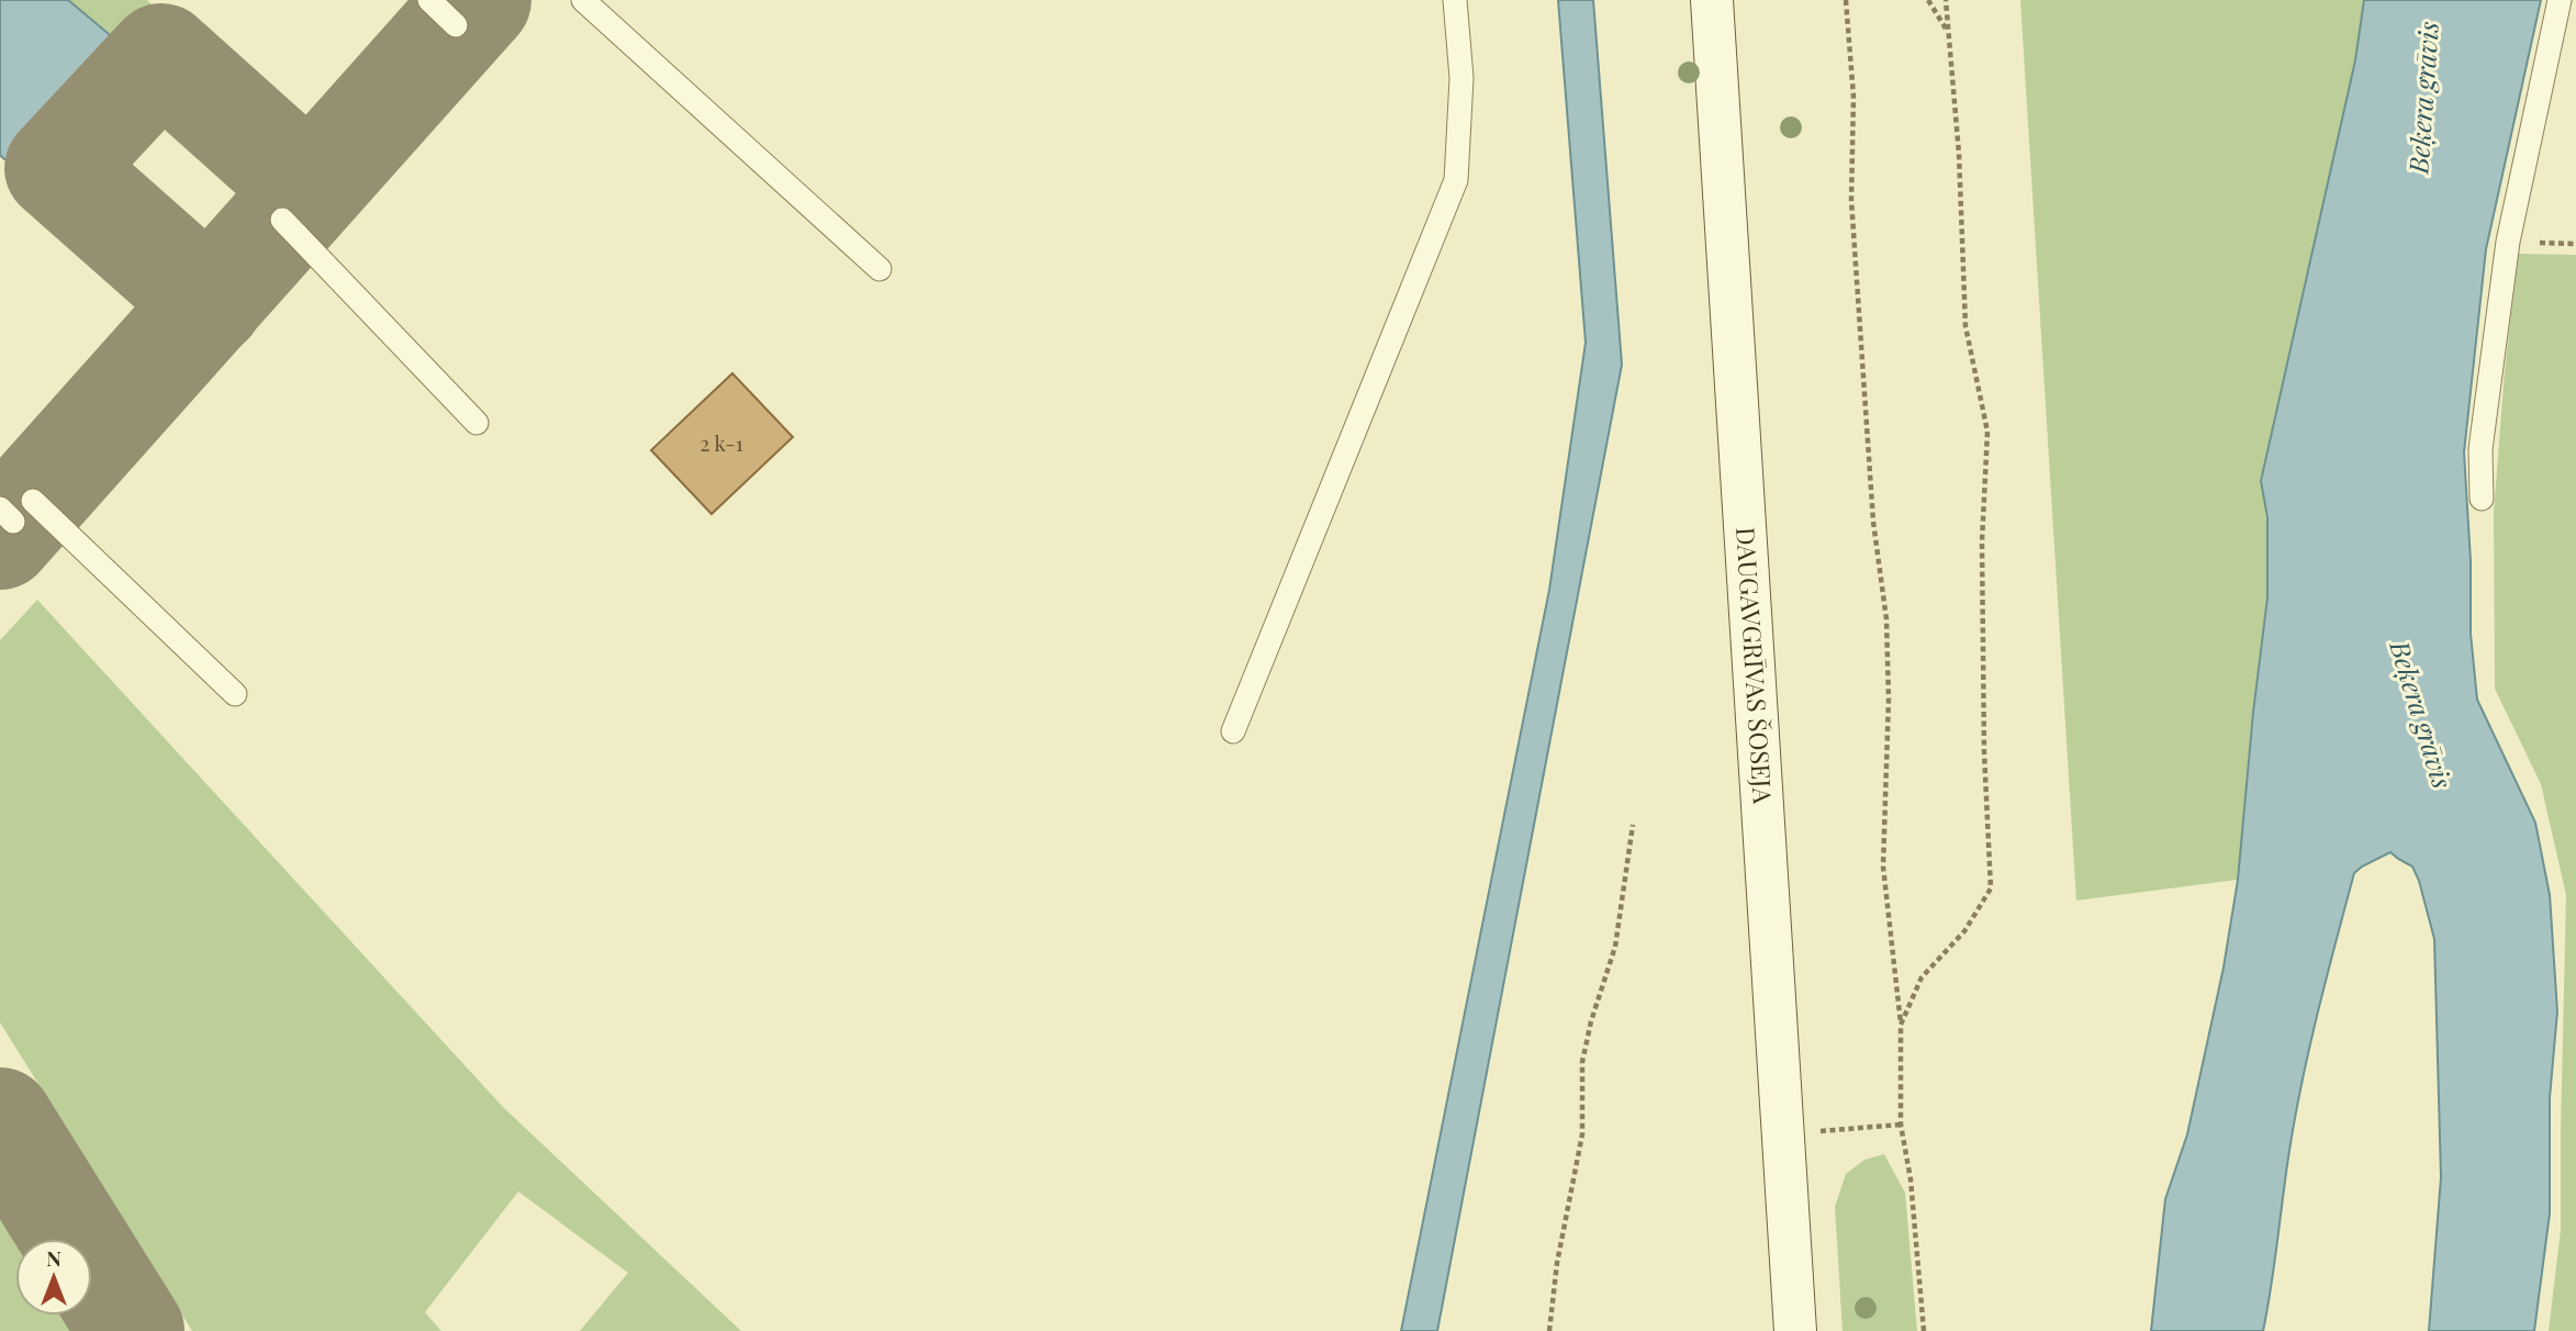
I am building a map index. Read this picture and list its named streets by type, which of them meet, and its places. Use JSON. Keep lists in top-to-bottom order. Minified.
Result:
{"streets":{"main road":["DAUGAVGRĪVAS ŠOSEJA"]},"water":["Beķera grāvis"],"house_numbers":["2 k-1"],"north":"top"}
